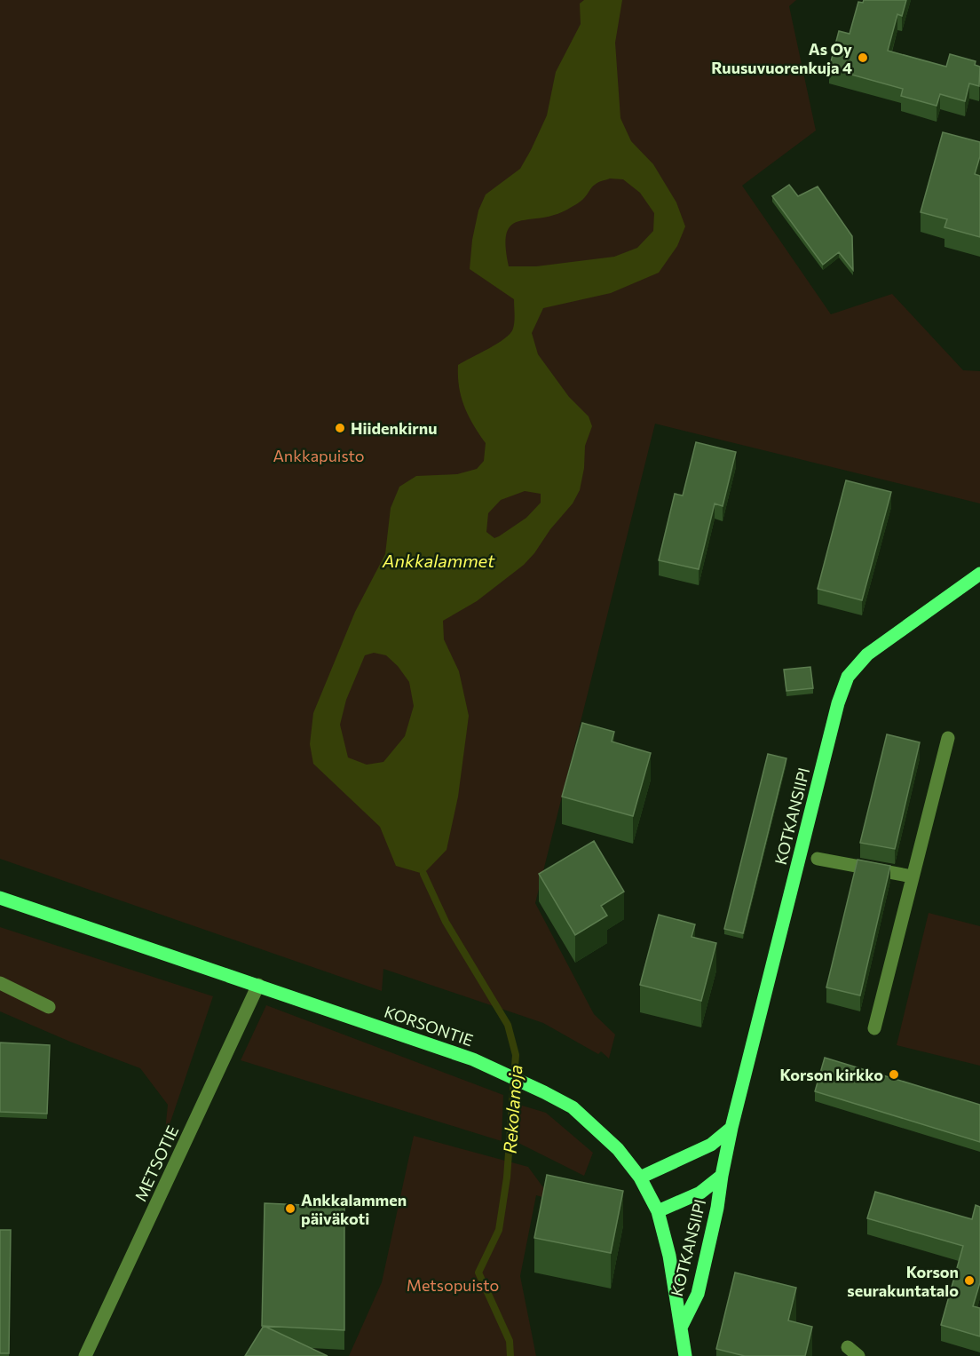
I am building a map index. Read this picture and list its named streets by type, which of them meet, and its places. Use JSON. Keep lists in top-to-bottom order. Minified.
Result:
{"streets":{"main road":["KOTKANSIIPI","KORSONTIE"],"street":["METSOTIE"]},"crossings":[["KOTKANSIIPI","KORSONTIE"],["KORSONTIE","METSOTIE"]],"water":["Ankkalammet","Rekolanoja"],"parks":["Ankkapuisto","Metsopuisto"],"places":["As Oy Ruusuvuorenkuja 4","Hiidenkirnu","Korson kirkko","Ankkalammen päiväkoti","Korson seurakuntatalo"]}
